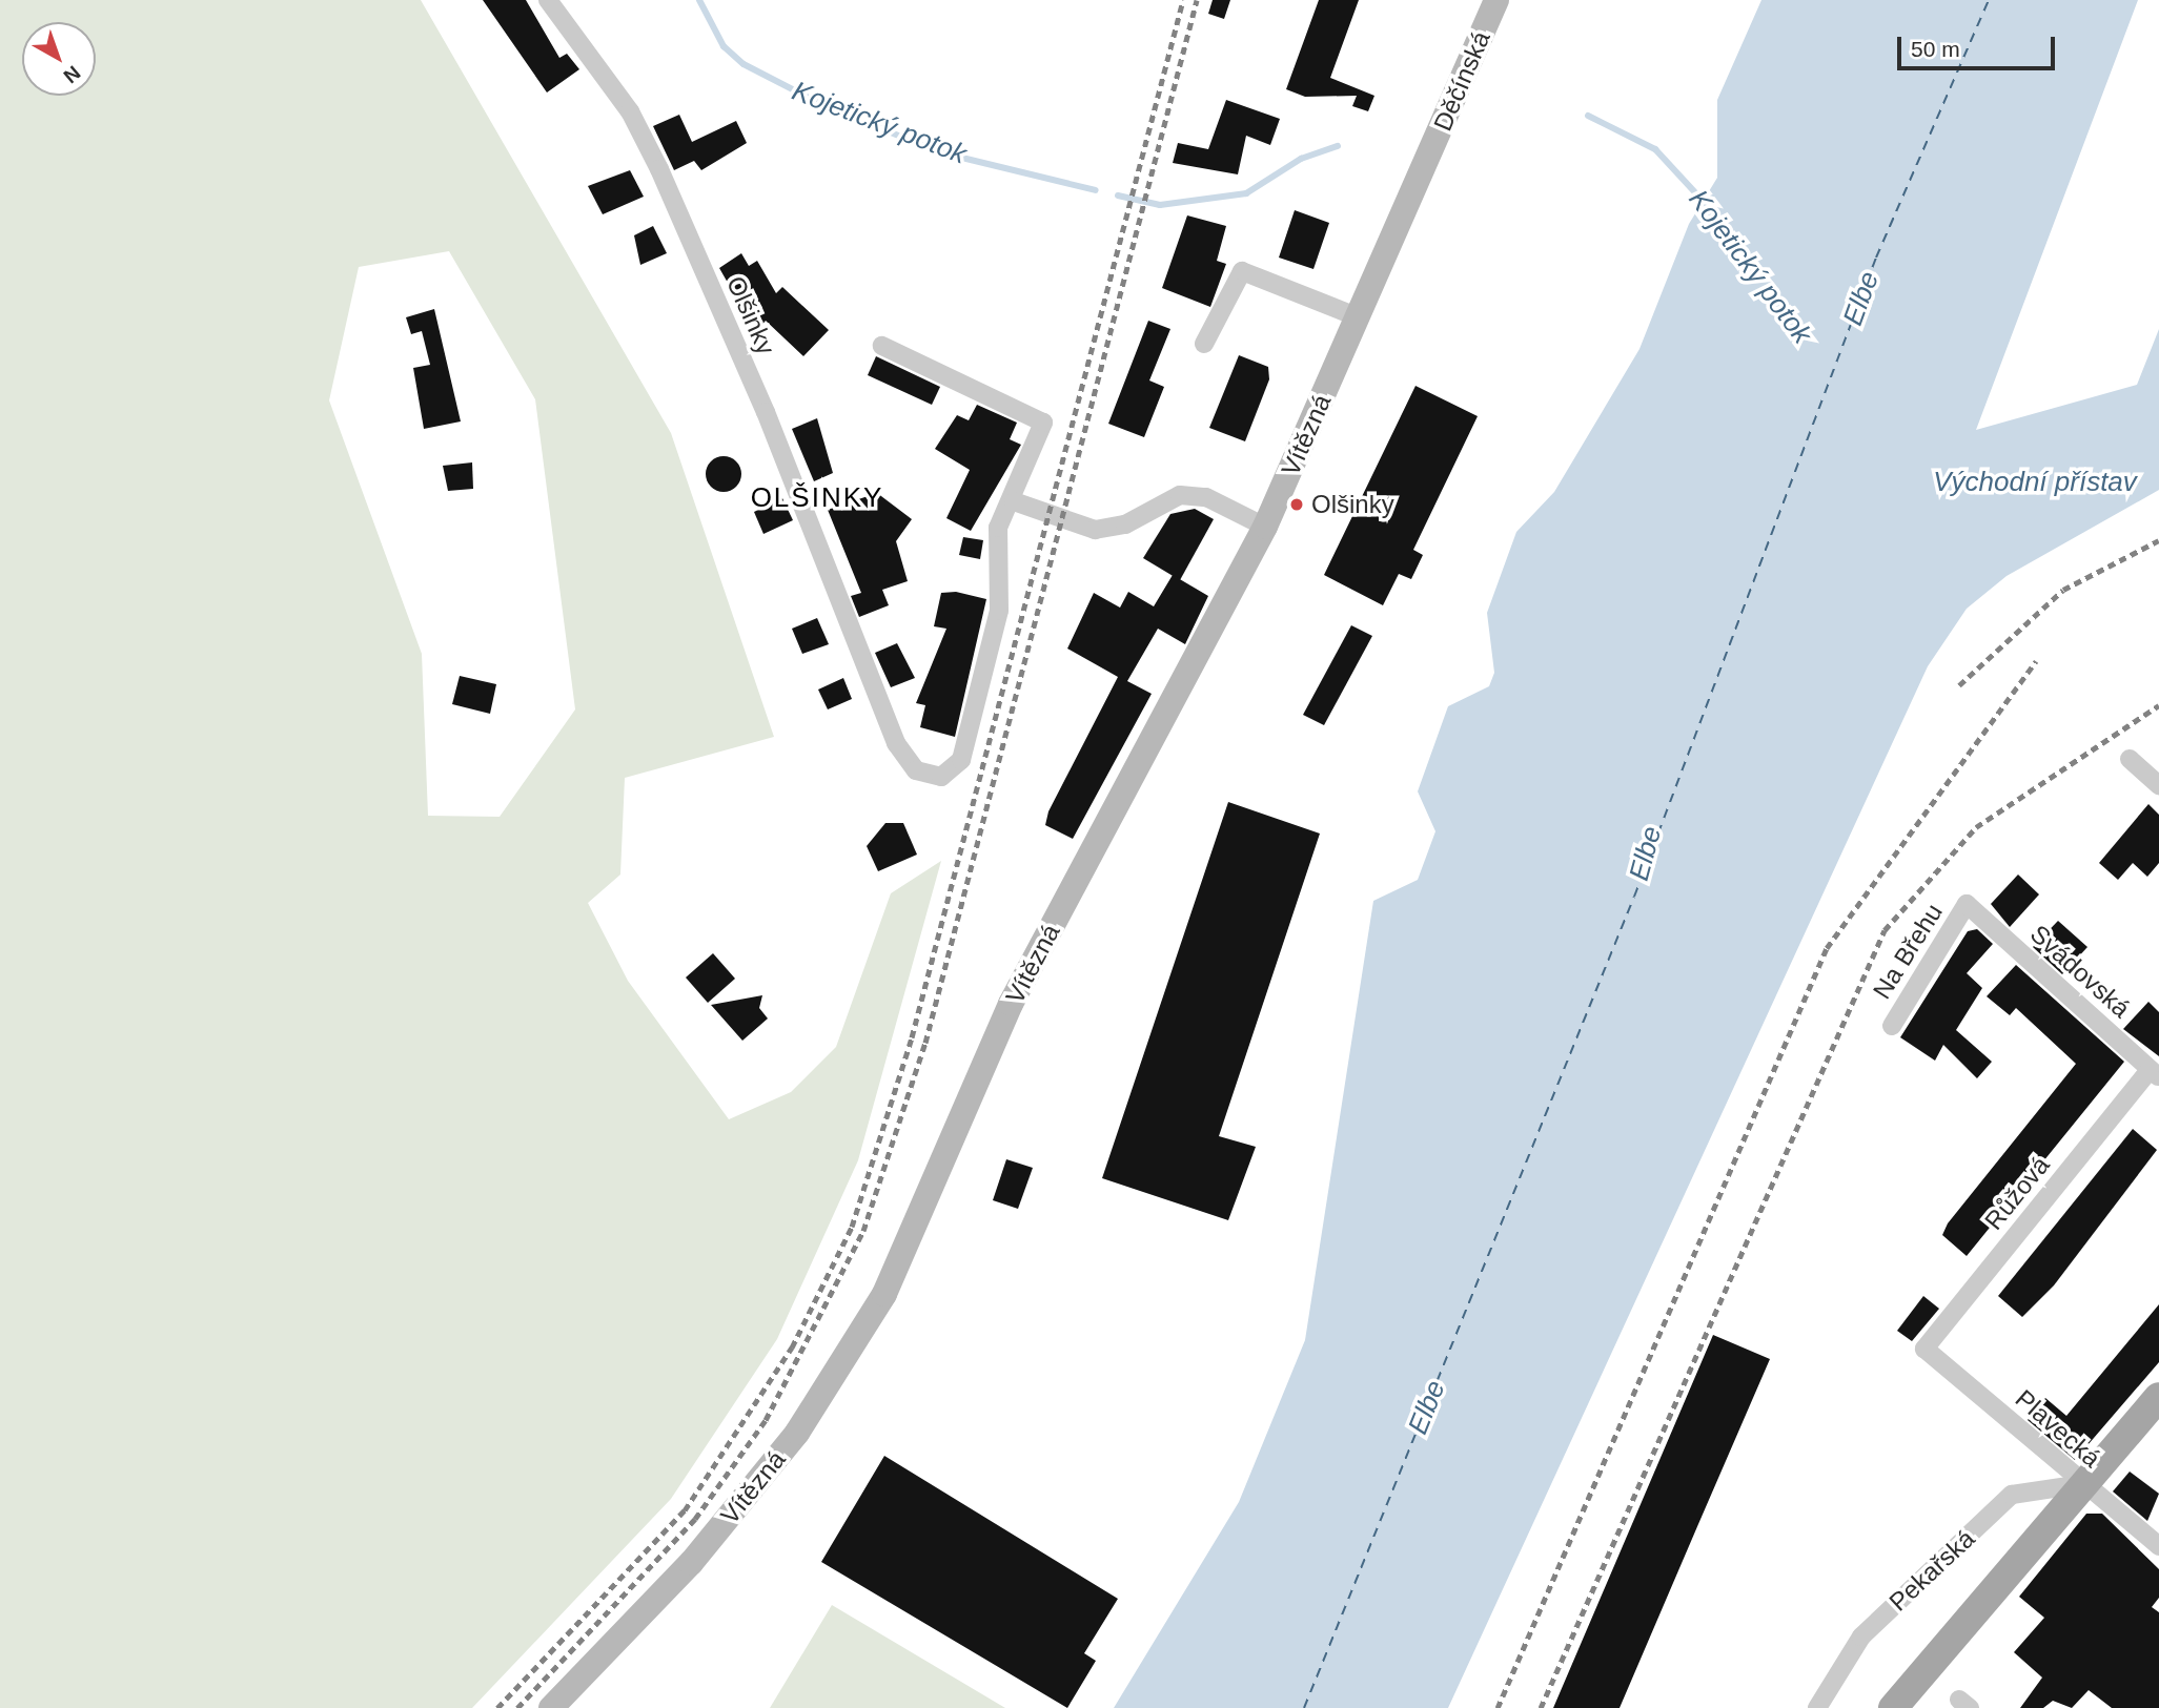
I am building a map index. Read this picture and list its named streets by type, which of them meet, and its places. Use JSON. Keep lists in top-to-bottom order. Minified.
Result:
{"streets":{"main road":["Děčínská","Vítězná","Pekařská"],"street":["Olšinky","Na Břehu","Svádovská","Růžová","Plavecká"]},"crossings":[["Děčínská","Vítězná"],["Na Břehu","Svádovská"],["Svádovská","Růžová"],["Růžová","Plavecká"],["Plavecká","Pekařská"]],"districts":["OLŠINKY"],"water":["Kojetický potok","Elbe","Východní přístav"],"places":["Olšinky"],"scale_bar":"50 m","north":"bottom right"}
